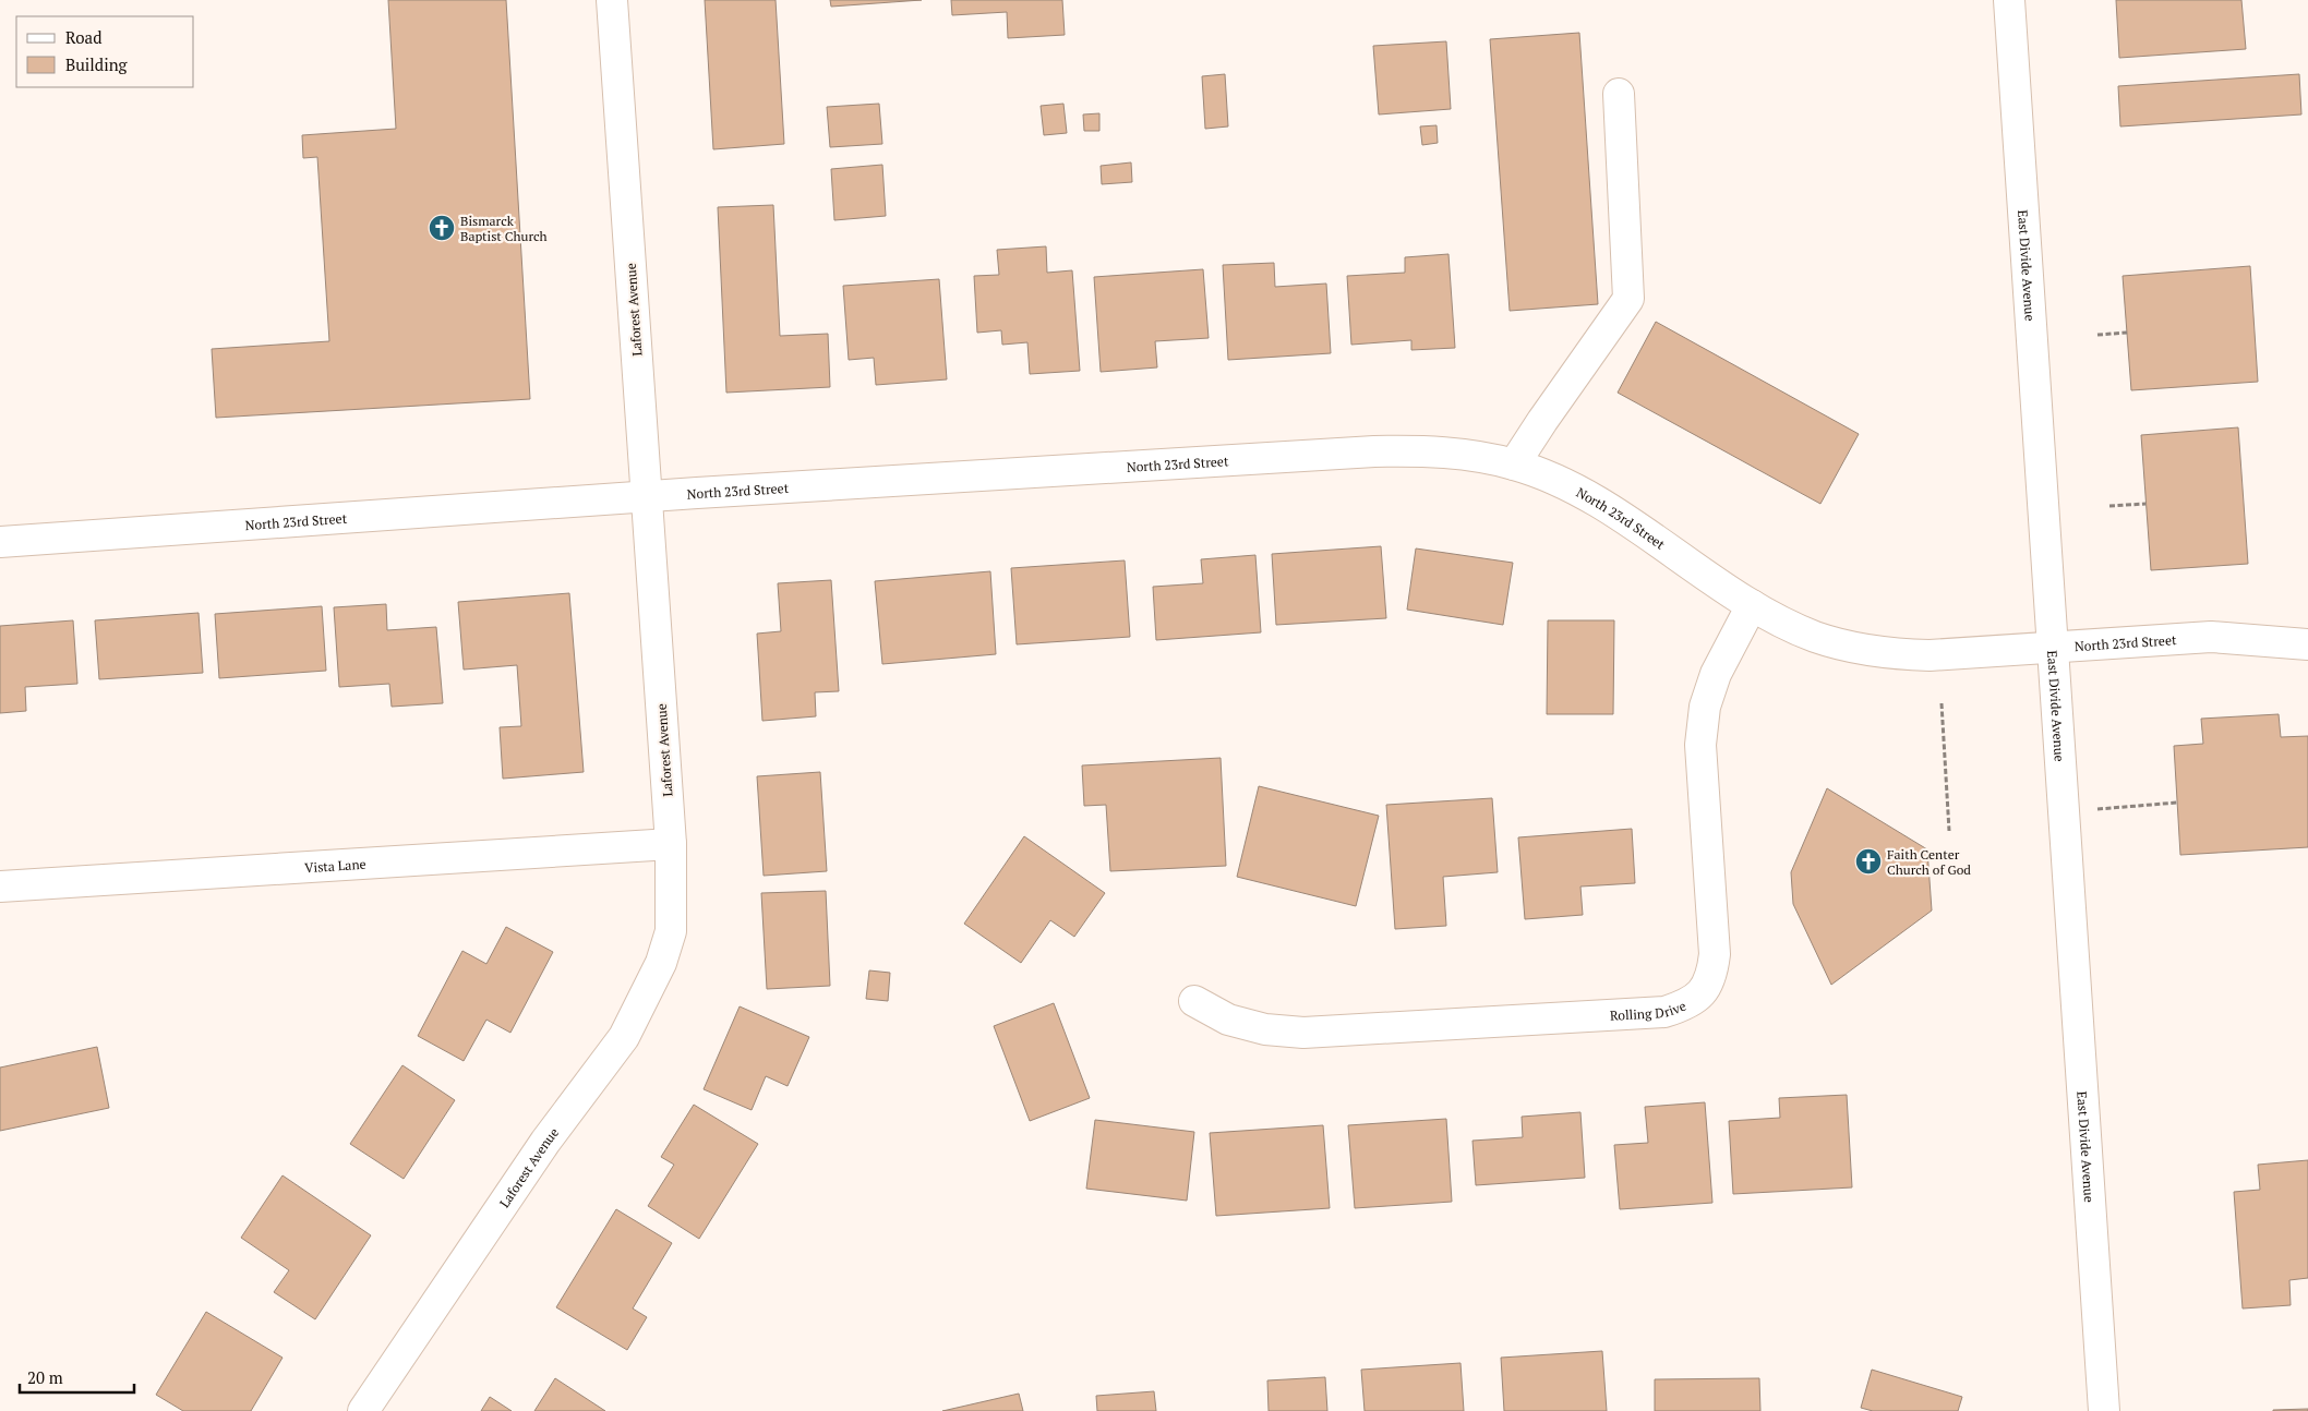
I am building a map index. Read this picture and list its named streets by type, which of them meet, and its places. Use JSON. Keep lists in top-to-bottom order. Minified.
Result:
{"streets":{"street":["East Divide Avenue","Laforest Avenue","North 23rd Street","Vista Lane","Rolling Drive"]},"crossings":[["East Divide Avenue","North 23rd Street"],["Laforest Avenue","North 23rd Street"],["Laforest Avenue","Vista Lane"],["North 23rd Street","Rolling Drive"]],"places":{"church":["Bismarck Baptist Church","Faith Center Church of God"]},"legend":["Road","Building"],"scale_bar":"20 m"}
